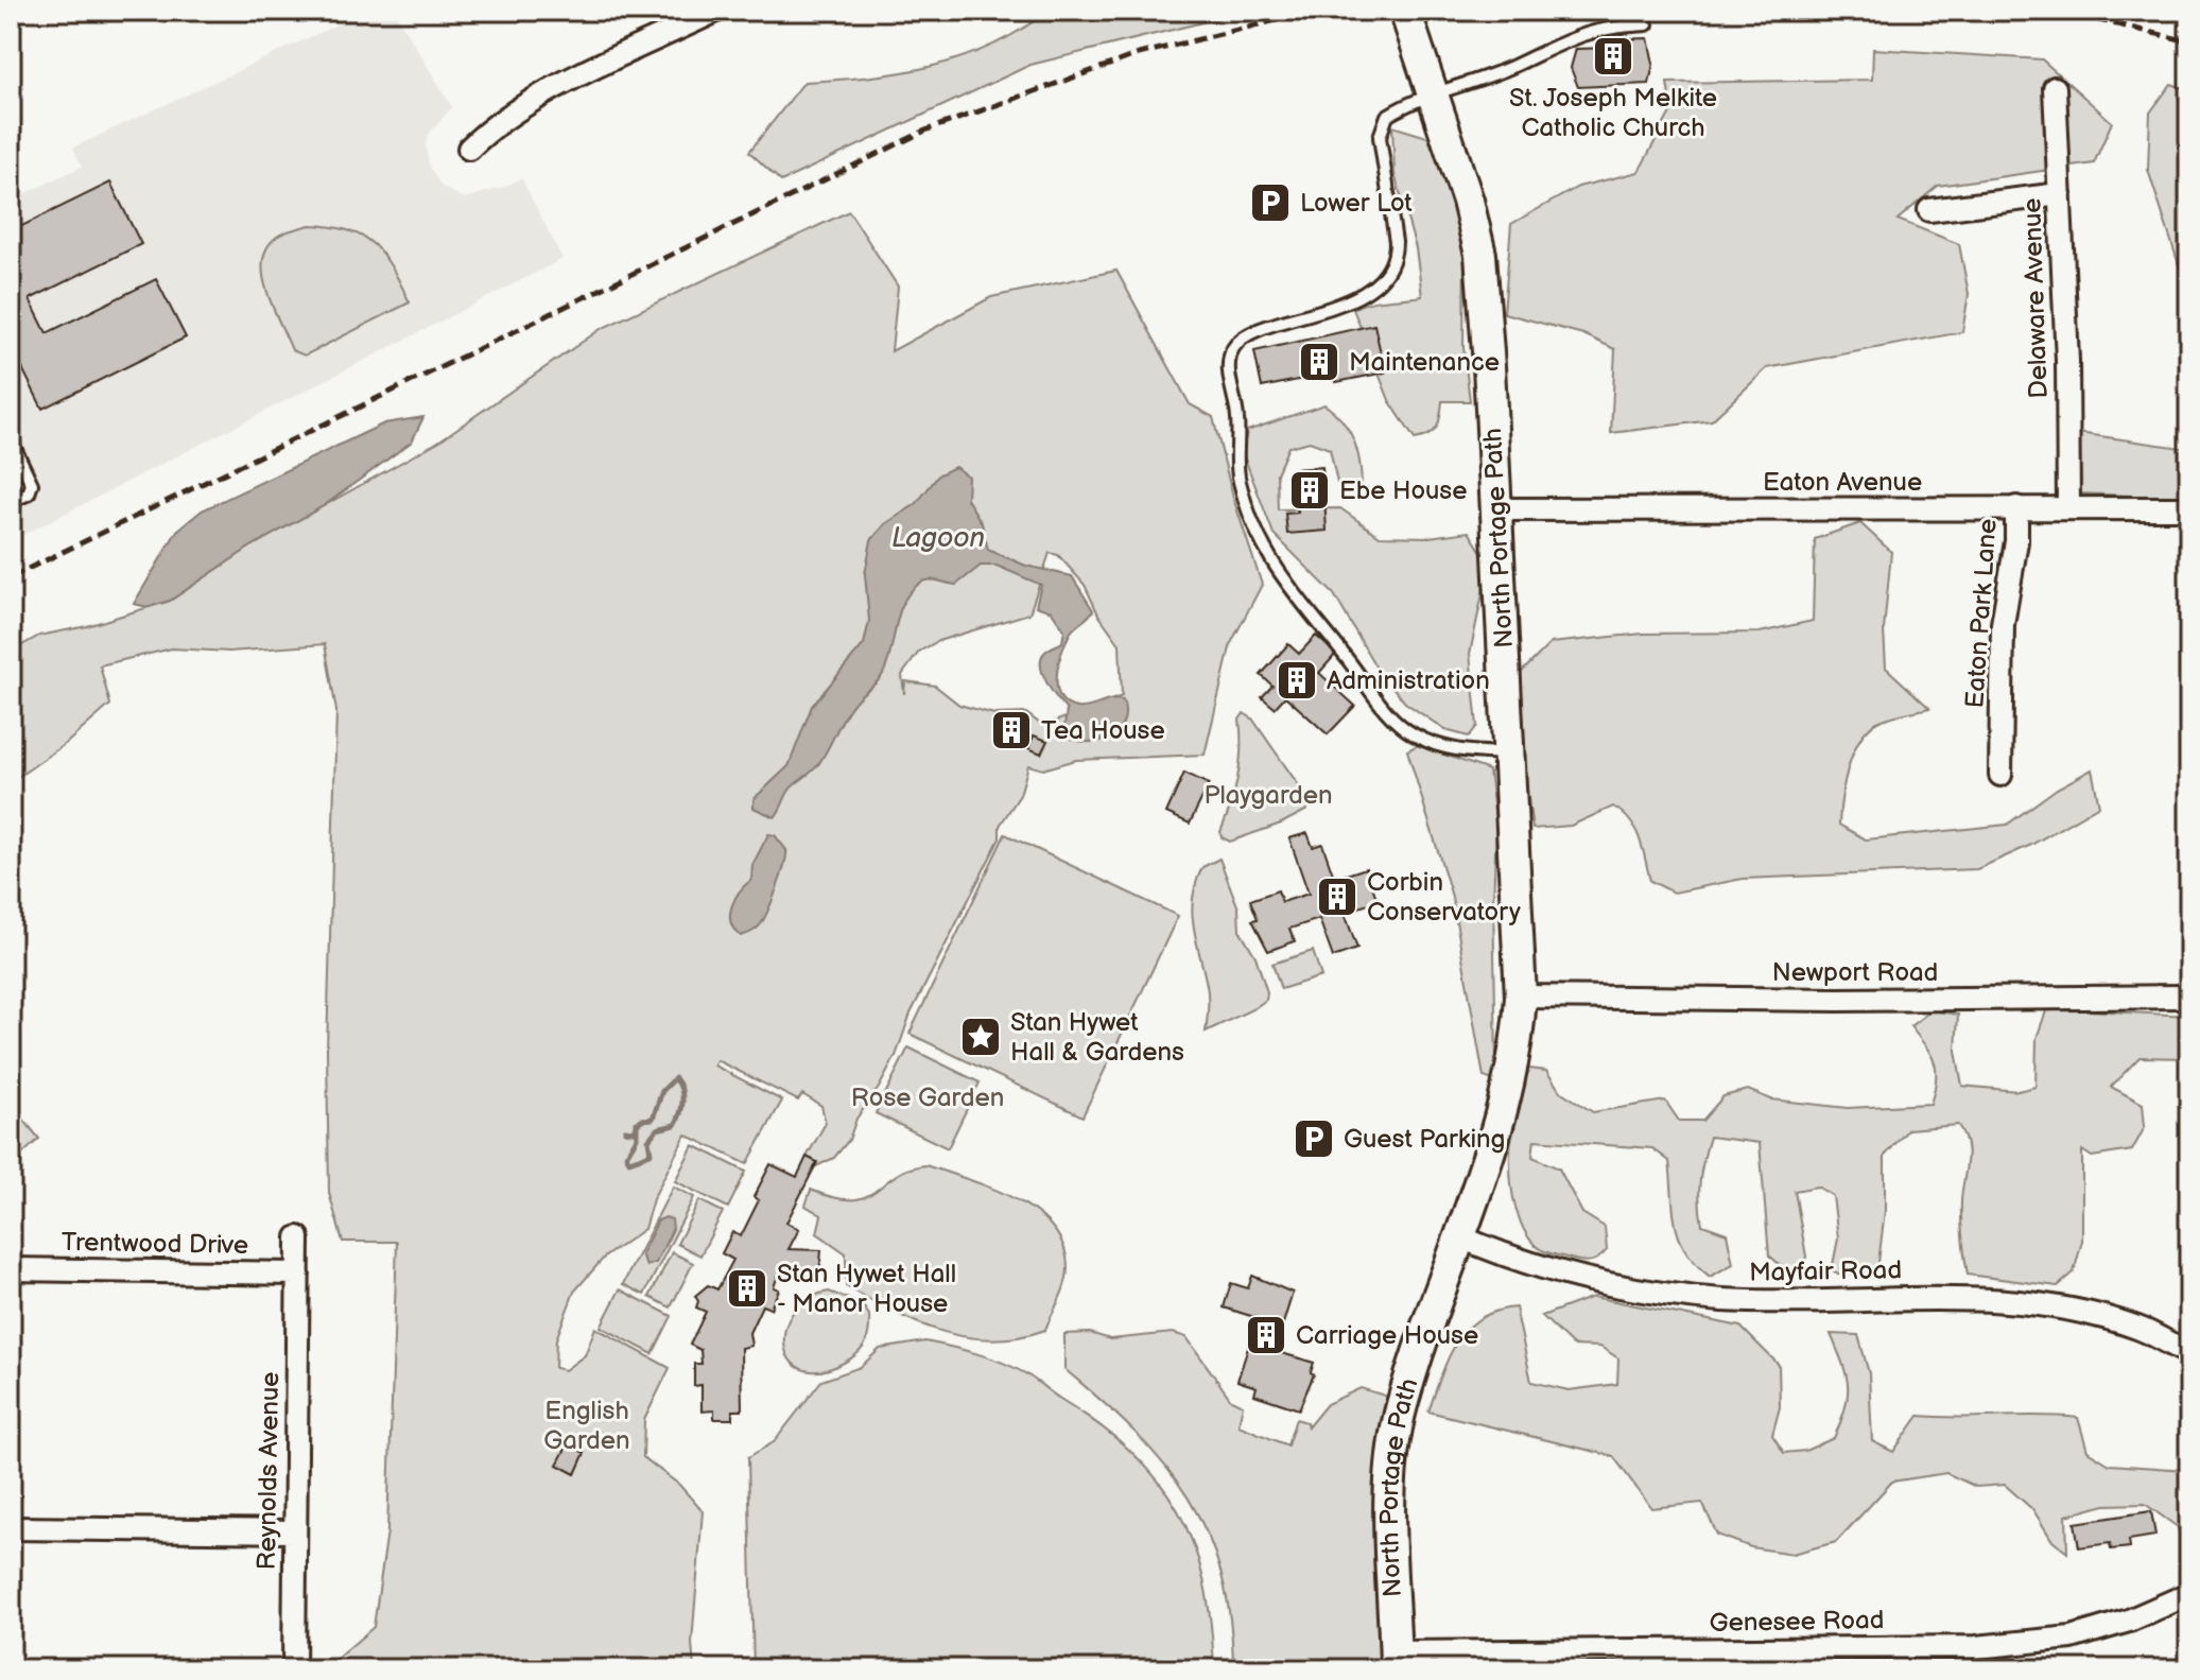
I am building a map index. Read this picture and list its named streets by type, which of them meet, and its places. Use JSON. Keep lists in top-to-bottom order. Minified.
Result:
{"streets":{"main road":["North Portage Path"],"street":["Delaware Avenue","Eaton Avenue","Eaton Park Lane","Newport Road","Trentwood Drive","Mayfair Road","Reynolds Avenue","Genesee Road"]},"crossings":[["Delaware Avenue","Eaton Avenue"],["Eaton Avenue","North Portage Path"],["Eaton Avenue","Eaton Park Lane"],["North Portage Path","Newport Road"],["North Portage Path","Mayfair Road"],["North Portage Path","Genesee Road"],["Trentwood Drive","Reynolds Avenue"]],"water":["Lagoon"],"parks":["Playgarden","Rose Garden","English Garden"],"places":{"building":["St. Joseph Melkite Catholic Church","Maintenance","Ebe House","Administration","Tea House","Corbin Conservatory","Stan Hywet Hall - Manor House","Carriage House"],"parking":["Lower Lot","Guest Parking"],"place":["Stan Hywet Hall & Gardens"]}}
